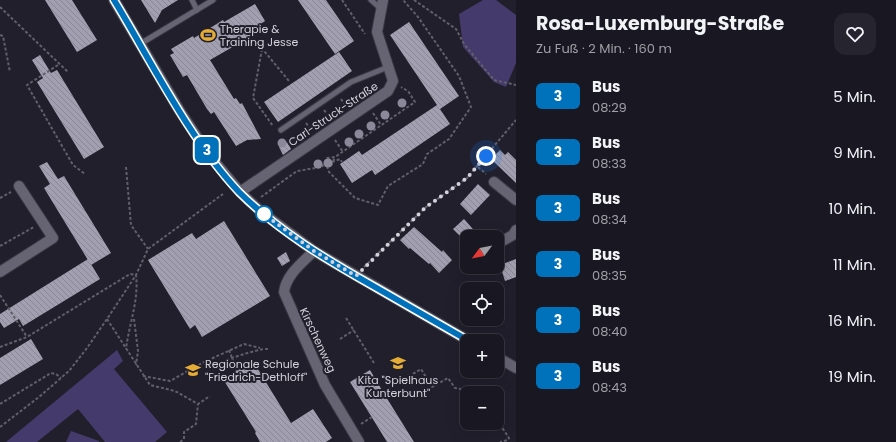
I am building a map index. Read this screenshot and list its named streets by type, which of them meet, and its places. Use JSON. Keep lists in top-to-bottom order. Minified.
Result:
{"streets":{"street":["Carl-Struck-Straße","Kirschenweg"]},"places":{"sports":["Therapie & Training Jesse"],"school or university":["Kita \"Spielhaus Kunterbunt\"","Regionale Schule \"Friedrich-Dethloff\""]},"lines":["bus line 3"],"north":"bottom left","page":{"on_map":"3","heading":["Rosa-Luxemburg-Straße","Zu Fuß · 2 Min. · 160 m"],"list":[{"mark":"3","name":"Bus","note":"08:29","value":"5 Min."},{"mark":"3","name":"Bus","note":"08:33","value":"9 Min."},{"mark":"3","name":"Bus","note":"08:34","value":"10 Min."},{"mark":"3","name":"Bus","note":"08:35","value":"11 Min."},{"mark":"3","name":"Bus","note":"08:40","value":"16 Min."},{"mark":"3","name":"Bus","note":"08:43","value":"19 Min."}],"map_buttons":["+","−"]}}
